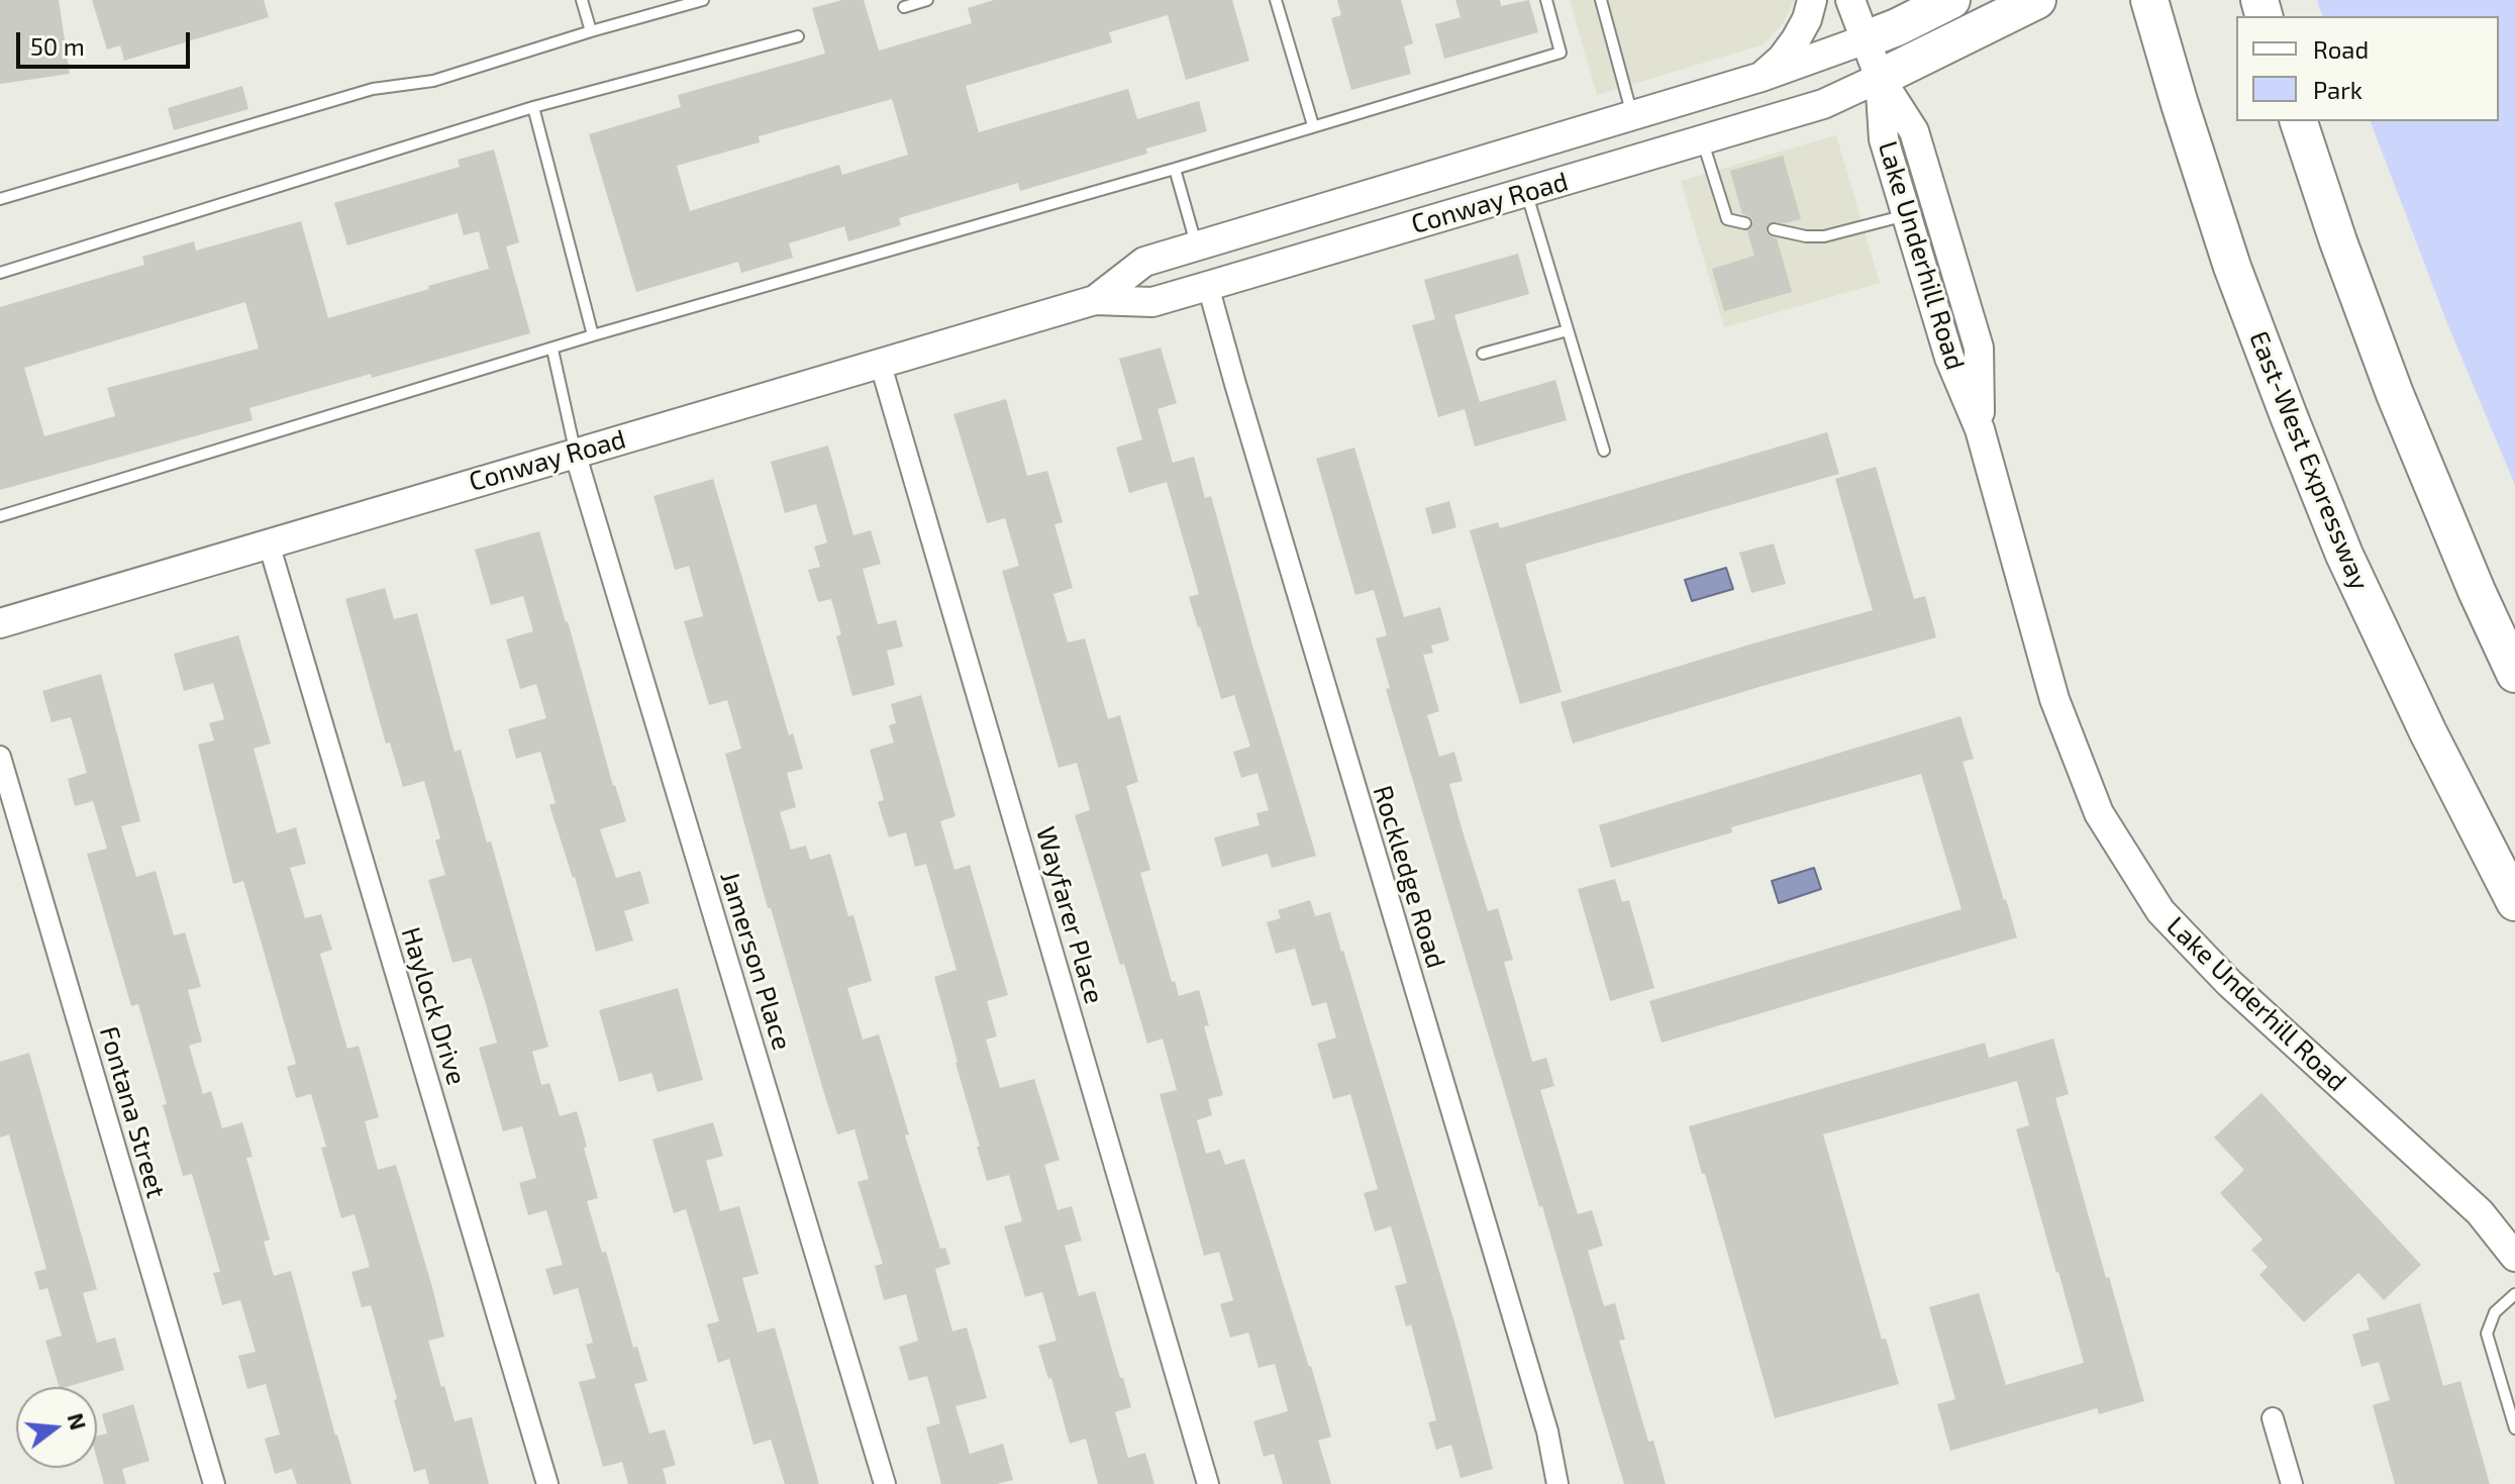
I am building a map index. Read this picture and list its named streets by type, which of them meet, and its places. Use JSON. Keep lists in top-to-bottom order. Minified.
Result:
{"streets":{"highway":["East-West Expressway"],"main road":["Conway Road","Lake Underhill Road"],"street":["Rockledge Road","Wayfarer Place","Jamerson Place","Haylock Drive","Fontana Street"]},"crossings":[["Conway Road","Lake Underhill Road"],["Conway Road","Rockledge Road"],["Conway Road","Wayfarer Place"],["Conway Road","Jamerson Place"],["Conway Road","Haylock Drive"]],"legend":["Road","Park"],"scale_bar":"50 m","north":"right"}
